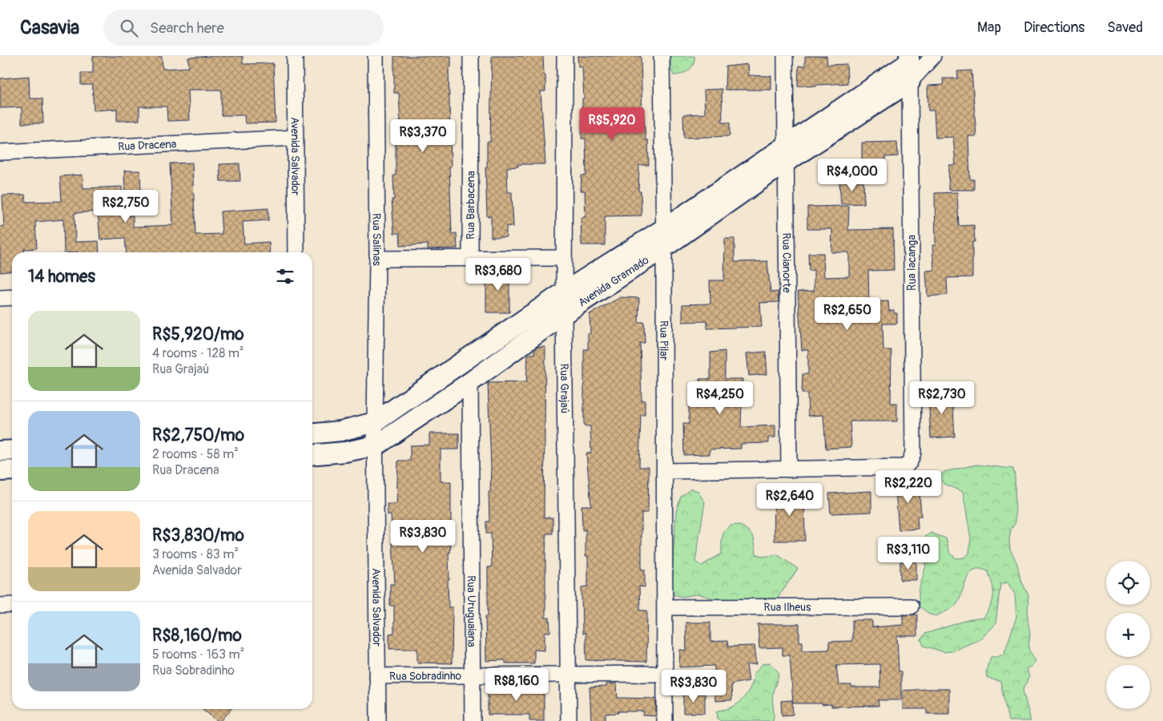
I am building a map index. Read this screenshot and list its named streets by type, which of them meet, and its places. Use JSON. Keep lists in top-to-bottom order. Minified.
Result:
{"streets":{"street":["Rua Dracena","Avenida Salvador","Rua Barbacena","Rua Salinas","Rua Cianorte","Rua Iacanga","Avenida Gramado","Rua Pilar","Rua Grajaú","Rua Ilheus","Rua Uruguaiana","Rua Sobradinho"]},"crossings":[["Rua Dracena","Avenida Salvador"],["Avenida Salvador","Rua Salinas"],["Avenida Salvador","Avenida Gramado"],["Avenida Salvador","Rua Sobradinho"],["Rua Salinas","Avenida Gramado"],["Rua Cianorte","Rua Iacanga"],["Rua Cianorte","Avenida Gramado"],["Rua Iacanga","Avenida Gramado"],["Avenida Gramado","Rua Pilar"],["Avenida Gramado","Rua Grajaú"],["Avenida Gramado","Rua Uruguaiana"],["Rua Pilar","Rua Ilheus"],["Rua Pilar","Rua Sobradinho"],["Rua Grajaú","Rua Sobradinho"],["Rua Uruguaiana","Rua Sobradinho"]],"page":{"header":"Casavia","search":"Search here","nav":["Map","Directions","Saved"],"price":["R$5,920","R$3,370","R$4,000","R$2,750","R$3,680","R$2,650","R$4,250","R$2,730","R$2,220","R$2,640","R$3,830","R$3,110","R$8,160","R$3,830"],"heading":"14 homes","list":[{"name":"R$5,920/mo","note":"4 rooms · 128 m² · Rua Grajaú"},{"name":"R$2,750/mo","note":"2 rooms · 58 m² · Rua Dracena"},{"name":"R$3,830/mo","note":"3 rooms · 83 m² · Avenida Salvador"},{"name":"R$8,160/mo","note":"5 rooms · 163 m² · Rua Sobradinho"}],"map_buttons":["+","−"]}}
